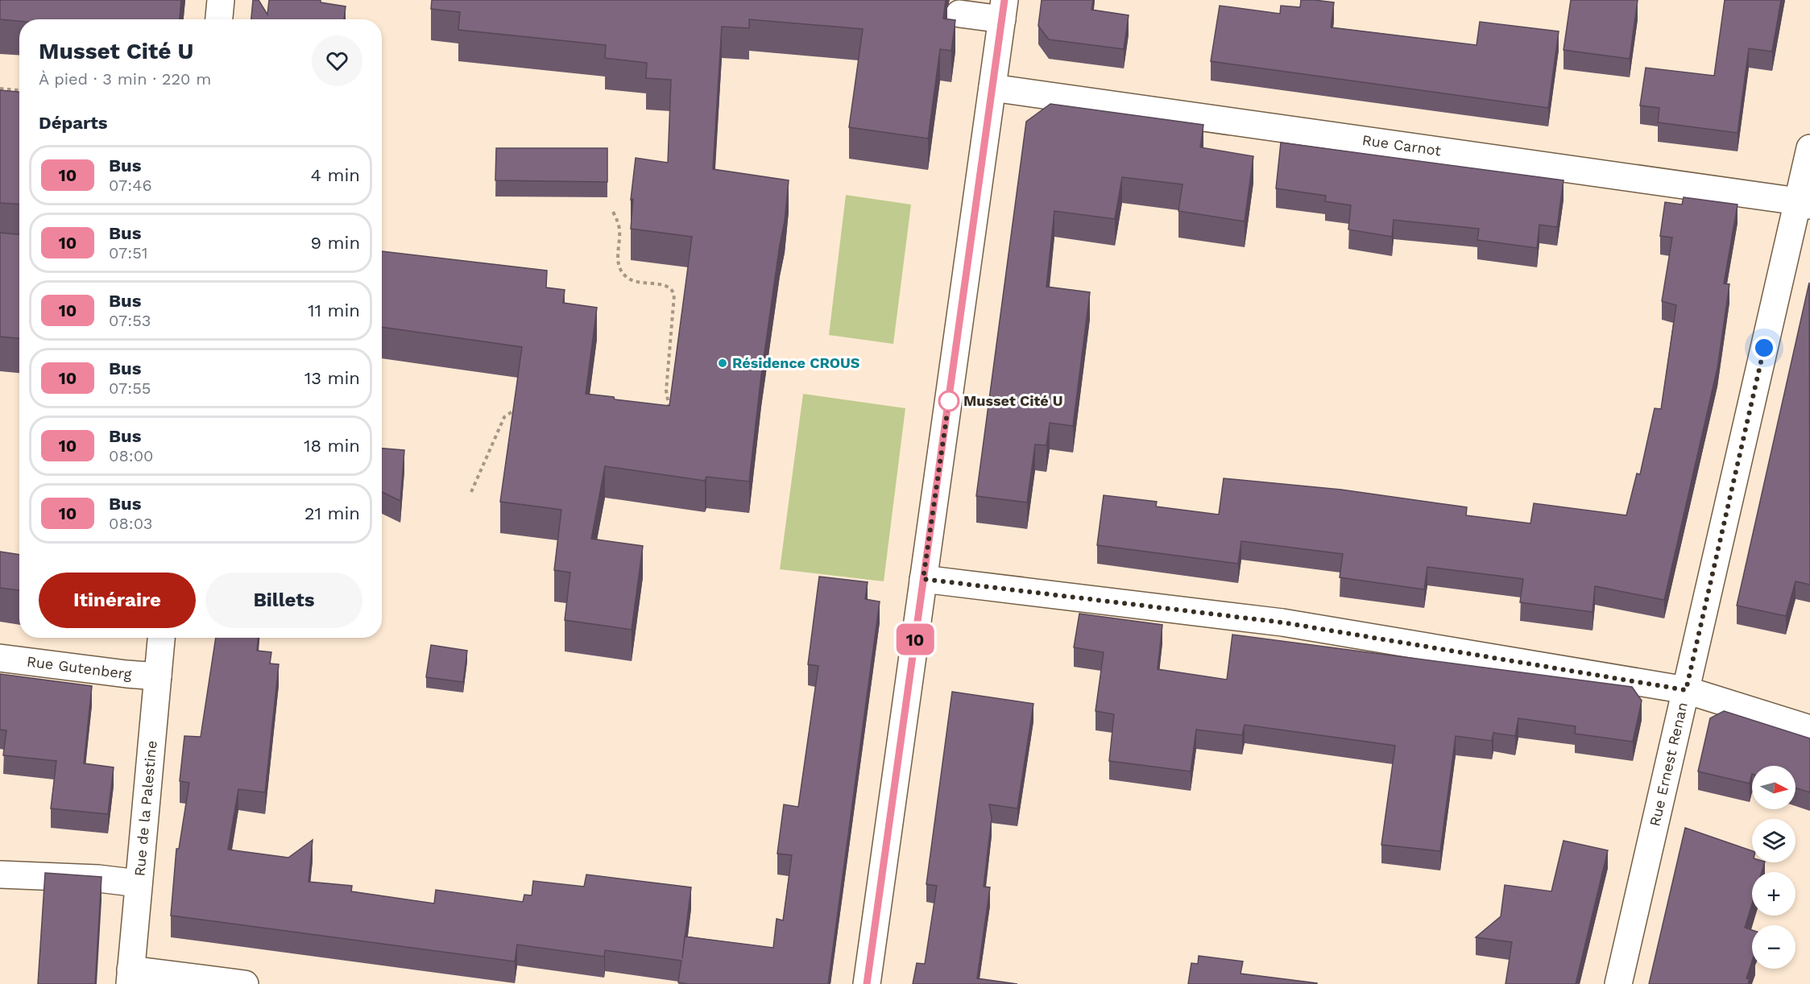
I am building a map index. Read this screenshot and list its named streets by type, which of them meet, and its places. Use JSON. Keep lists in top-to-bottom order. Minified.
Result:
{"streets":{"street":["Rue Carnot","Rue Gutenberg","Rue Ernest Renan","Rue de la Palestine"]},"crossings":[["Rue Carnot","Rue Ernest Renan"],["Rue Gutenberg","Rue de la Palestine"]],"places":["Résidence CROUS","Musset Cité U"],"lines":["bus line 10"],"north":"right","page":{"on_map":"10","heading":[["Musset Cité U","À pied · 3 min · 220 m"],"Départs"],"list":[{"mark":"10","name":"Bus","note":"07:46","value":"4 min"},{"mark":"10","name":"Bus","note":"07:51","value":"9 min"},{"mark":"10","name":"Bus","note":"07:53","value":"11 min"},{"mark":"10","name":"Bus","note":"07:55","value":"13 min"},{"mark":"10","name":"Bus","note":"08:00","value":"18 min"},{"mark":"10","name":"Bus","note":"08:03","value":"21 min"}],"buttons":["Itinéraire","Billets"],"map_buttons":["+","−"]}}
